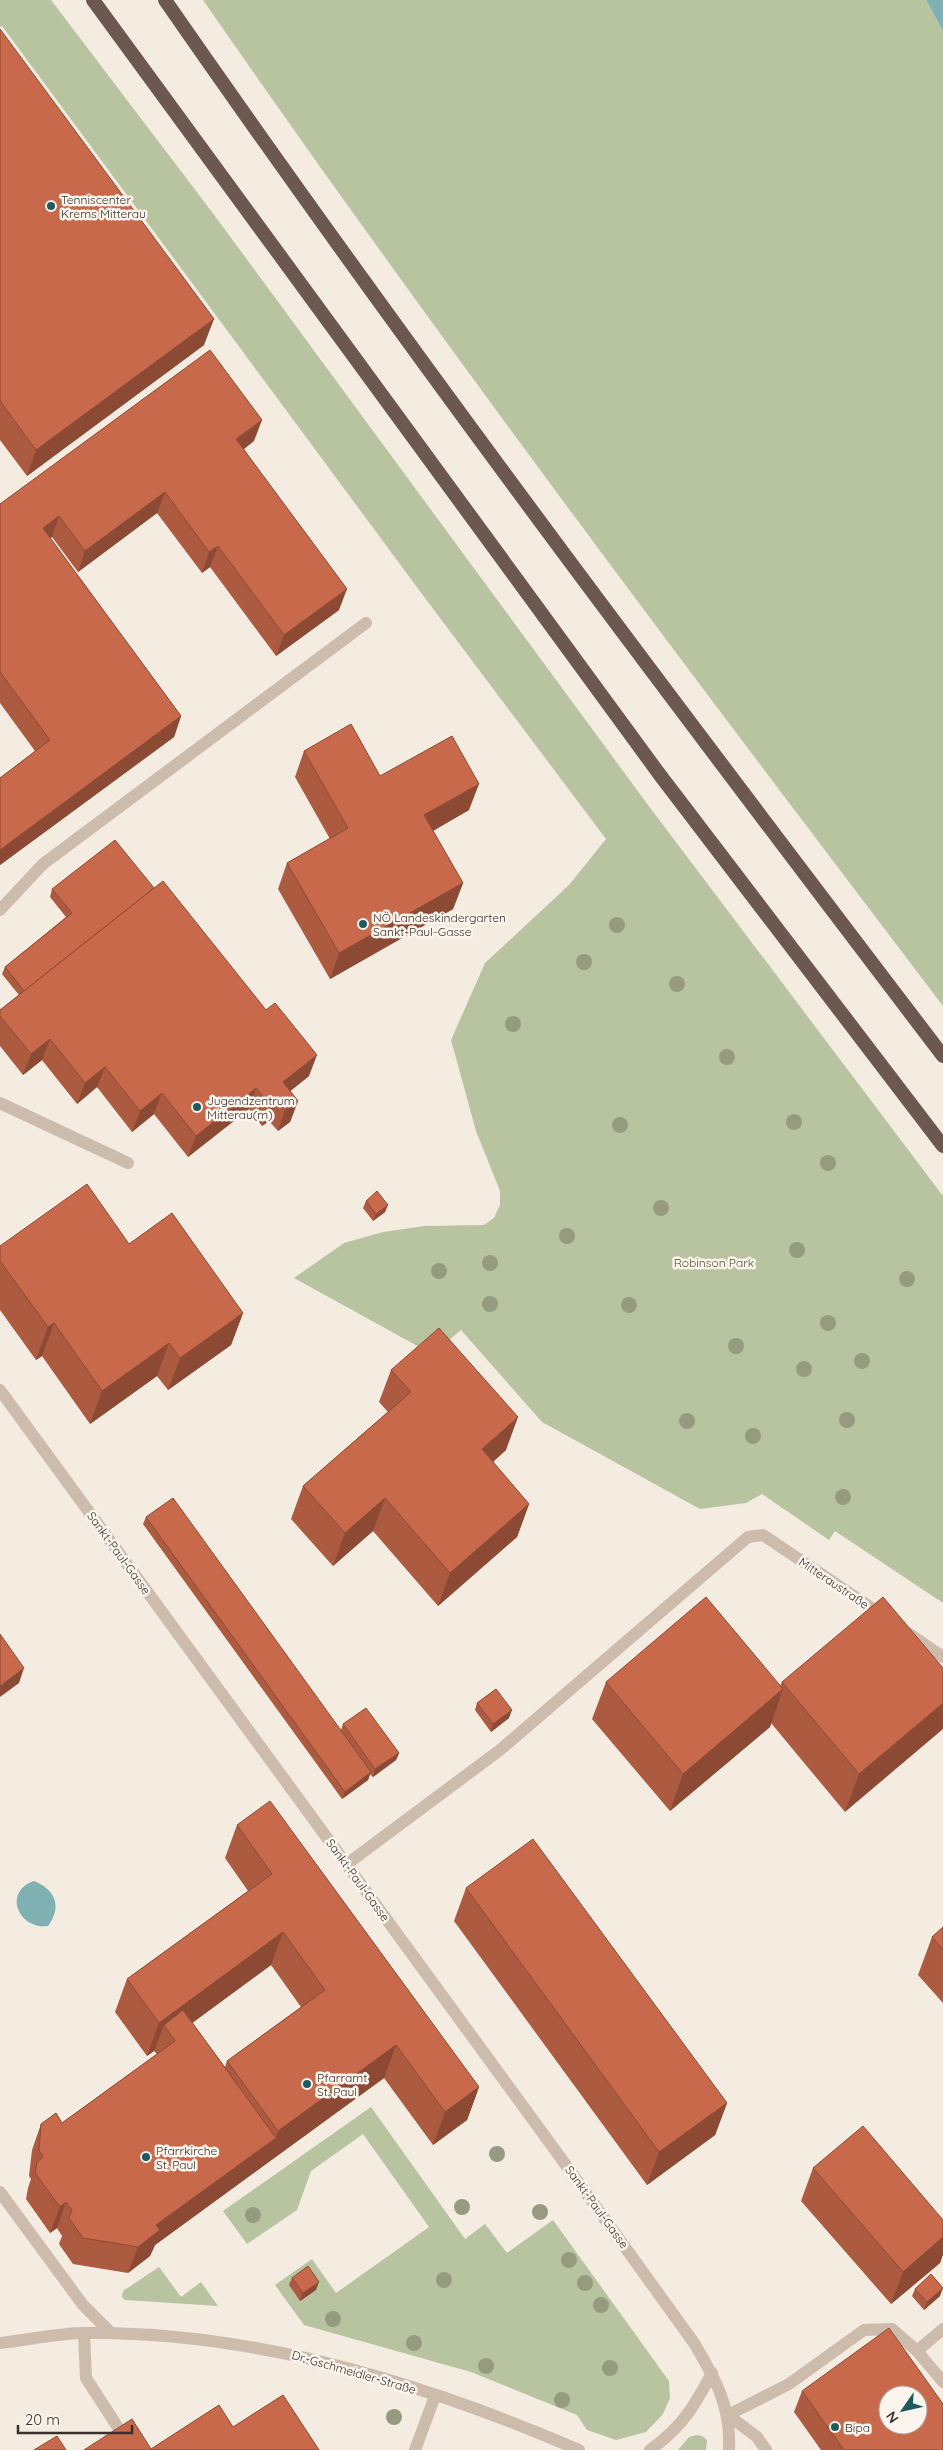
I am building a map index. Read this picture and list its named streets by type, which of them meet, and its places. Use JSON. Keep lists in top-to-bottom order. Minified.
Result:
{"streets":{"street":["Sankt-Paul-Gasse","Mitteraustraße","Dr.-Gschmeidler-Straße"]},"crossings":[["Sankt-Paul-Gasse","Mitteraustraße"]],"parks":["Robinson Park"],"places":["Tenniscenter Krems Mitterau","NÖ Landeskindergarten Sankt-Paul-Gasse","Jugendzentrum Mitterau(m)","Pfarramt St. Paul","Pfarrkirche St. Paul","Bipa"],"scale_bar":"20 m","north":"bottom left"}
